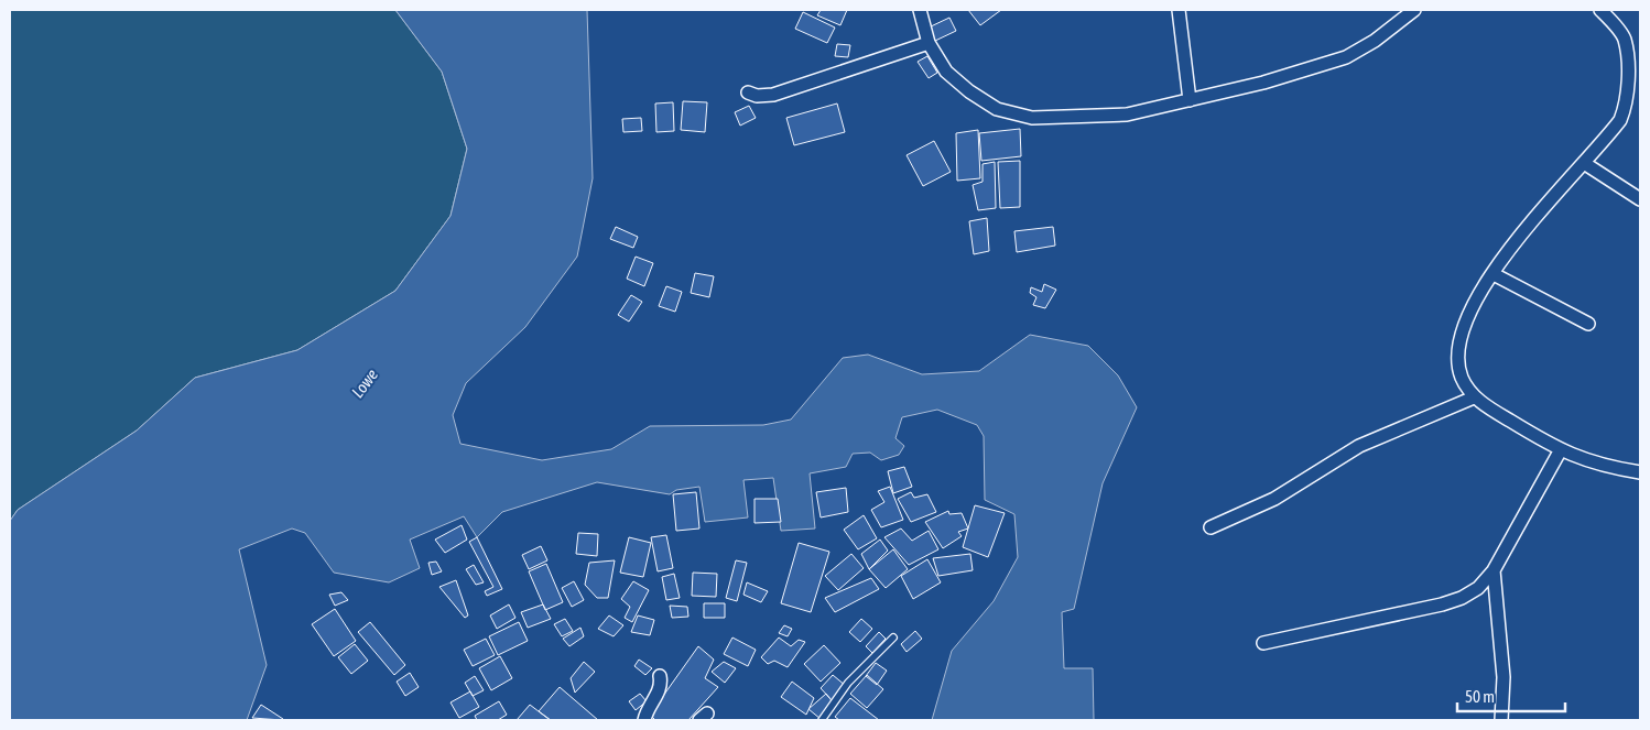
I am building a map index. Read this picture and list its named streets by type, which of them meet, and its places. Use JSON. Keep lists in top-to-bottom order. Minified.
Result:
{"water":["Lowe"],"scale_bar":"50 m"}
